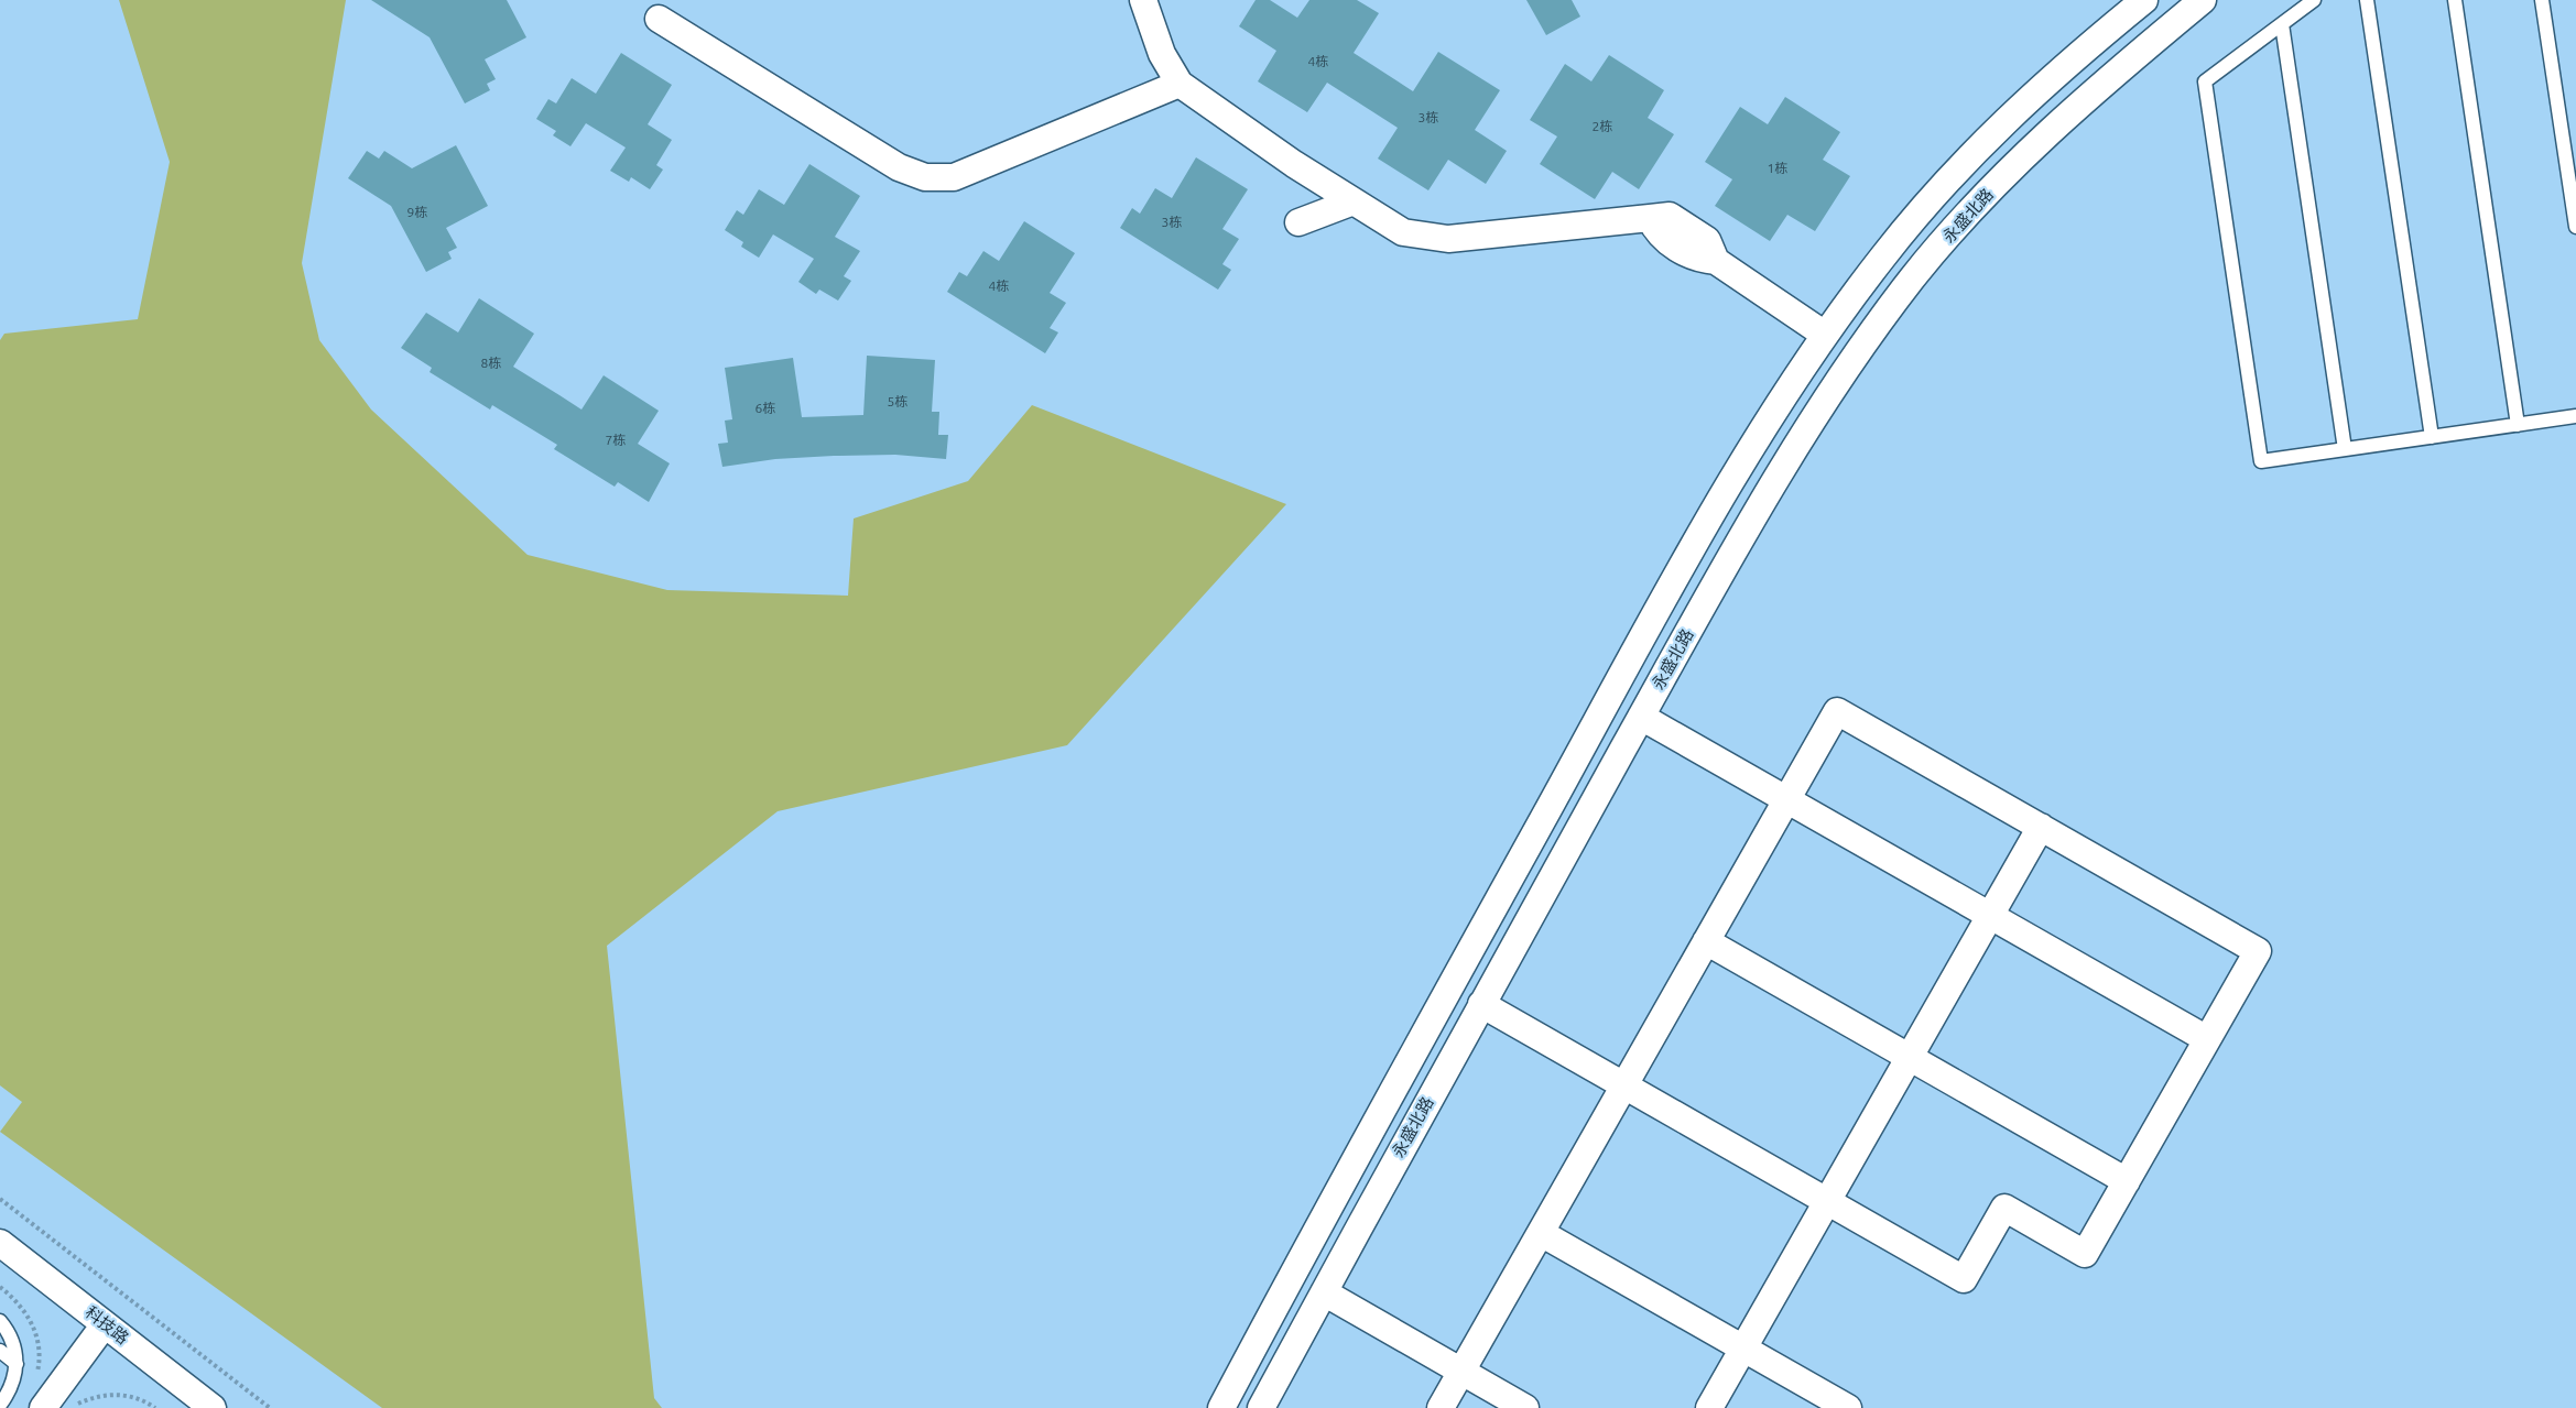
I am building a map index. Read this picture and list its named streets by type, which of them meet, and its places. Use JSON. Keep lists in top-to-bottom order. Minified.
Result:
{"streets":{"street":["永盛北路","科技路"]},"house_numbers":["4栋","3栋","2栋","1栋","9栋","3栋","4栋","8栋","5栋","6栋","7栋"]}
